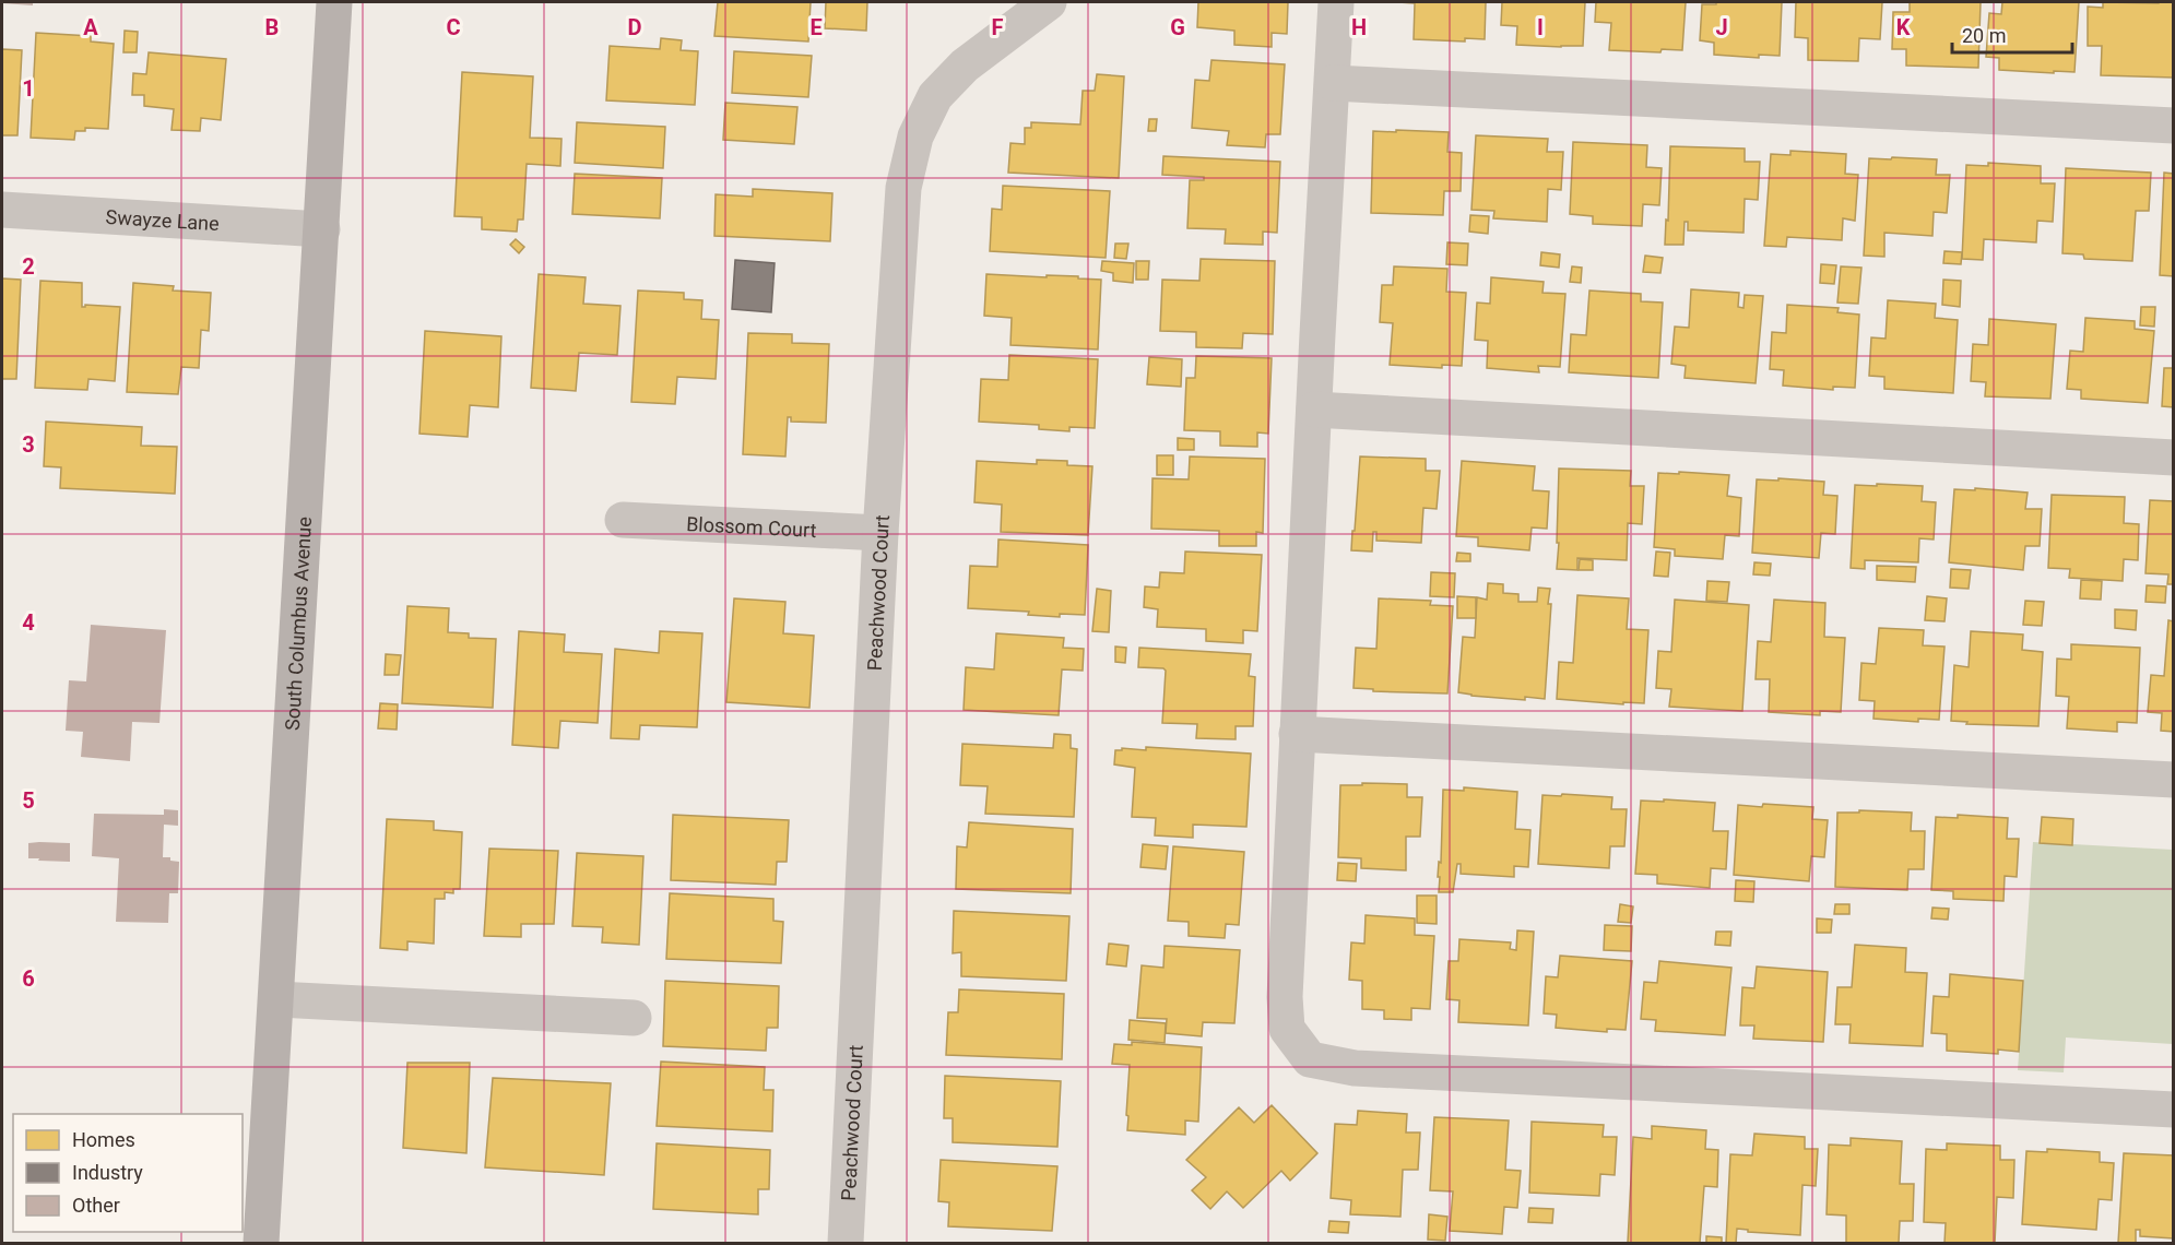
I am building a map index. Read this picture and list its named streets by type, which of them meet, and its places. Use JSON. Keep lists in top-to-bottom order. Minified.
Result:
{"streets":{"main road":["South Columbus Avenue"],"street":["Swayze Lane","Blossom Court","Peachwood Court"]},"crossings":[["Swayze Lane","South Columbus Avenue"],["Blossom Court","Peachwood Court"]],"legend":["Homes","Industry","Other"],"scale_bar":"20 m","grid":{"columns":["A","B","C","D","E","F","G","H","I","J","K"],"rows":["1","2","3","4","5","6"]}}
